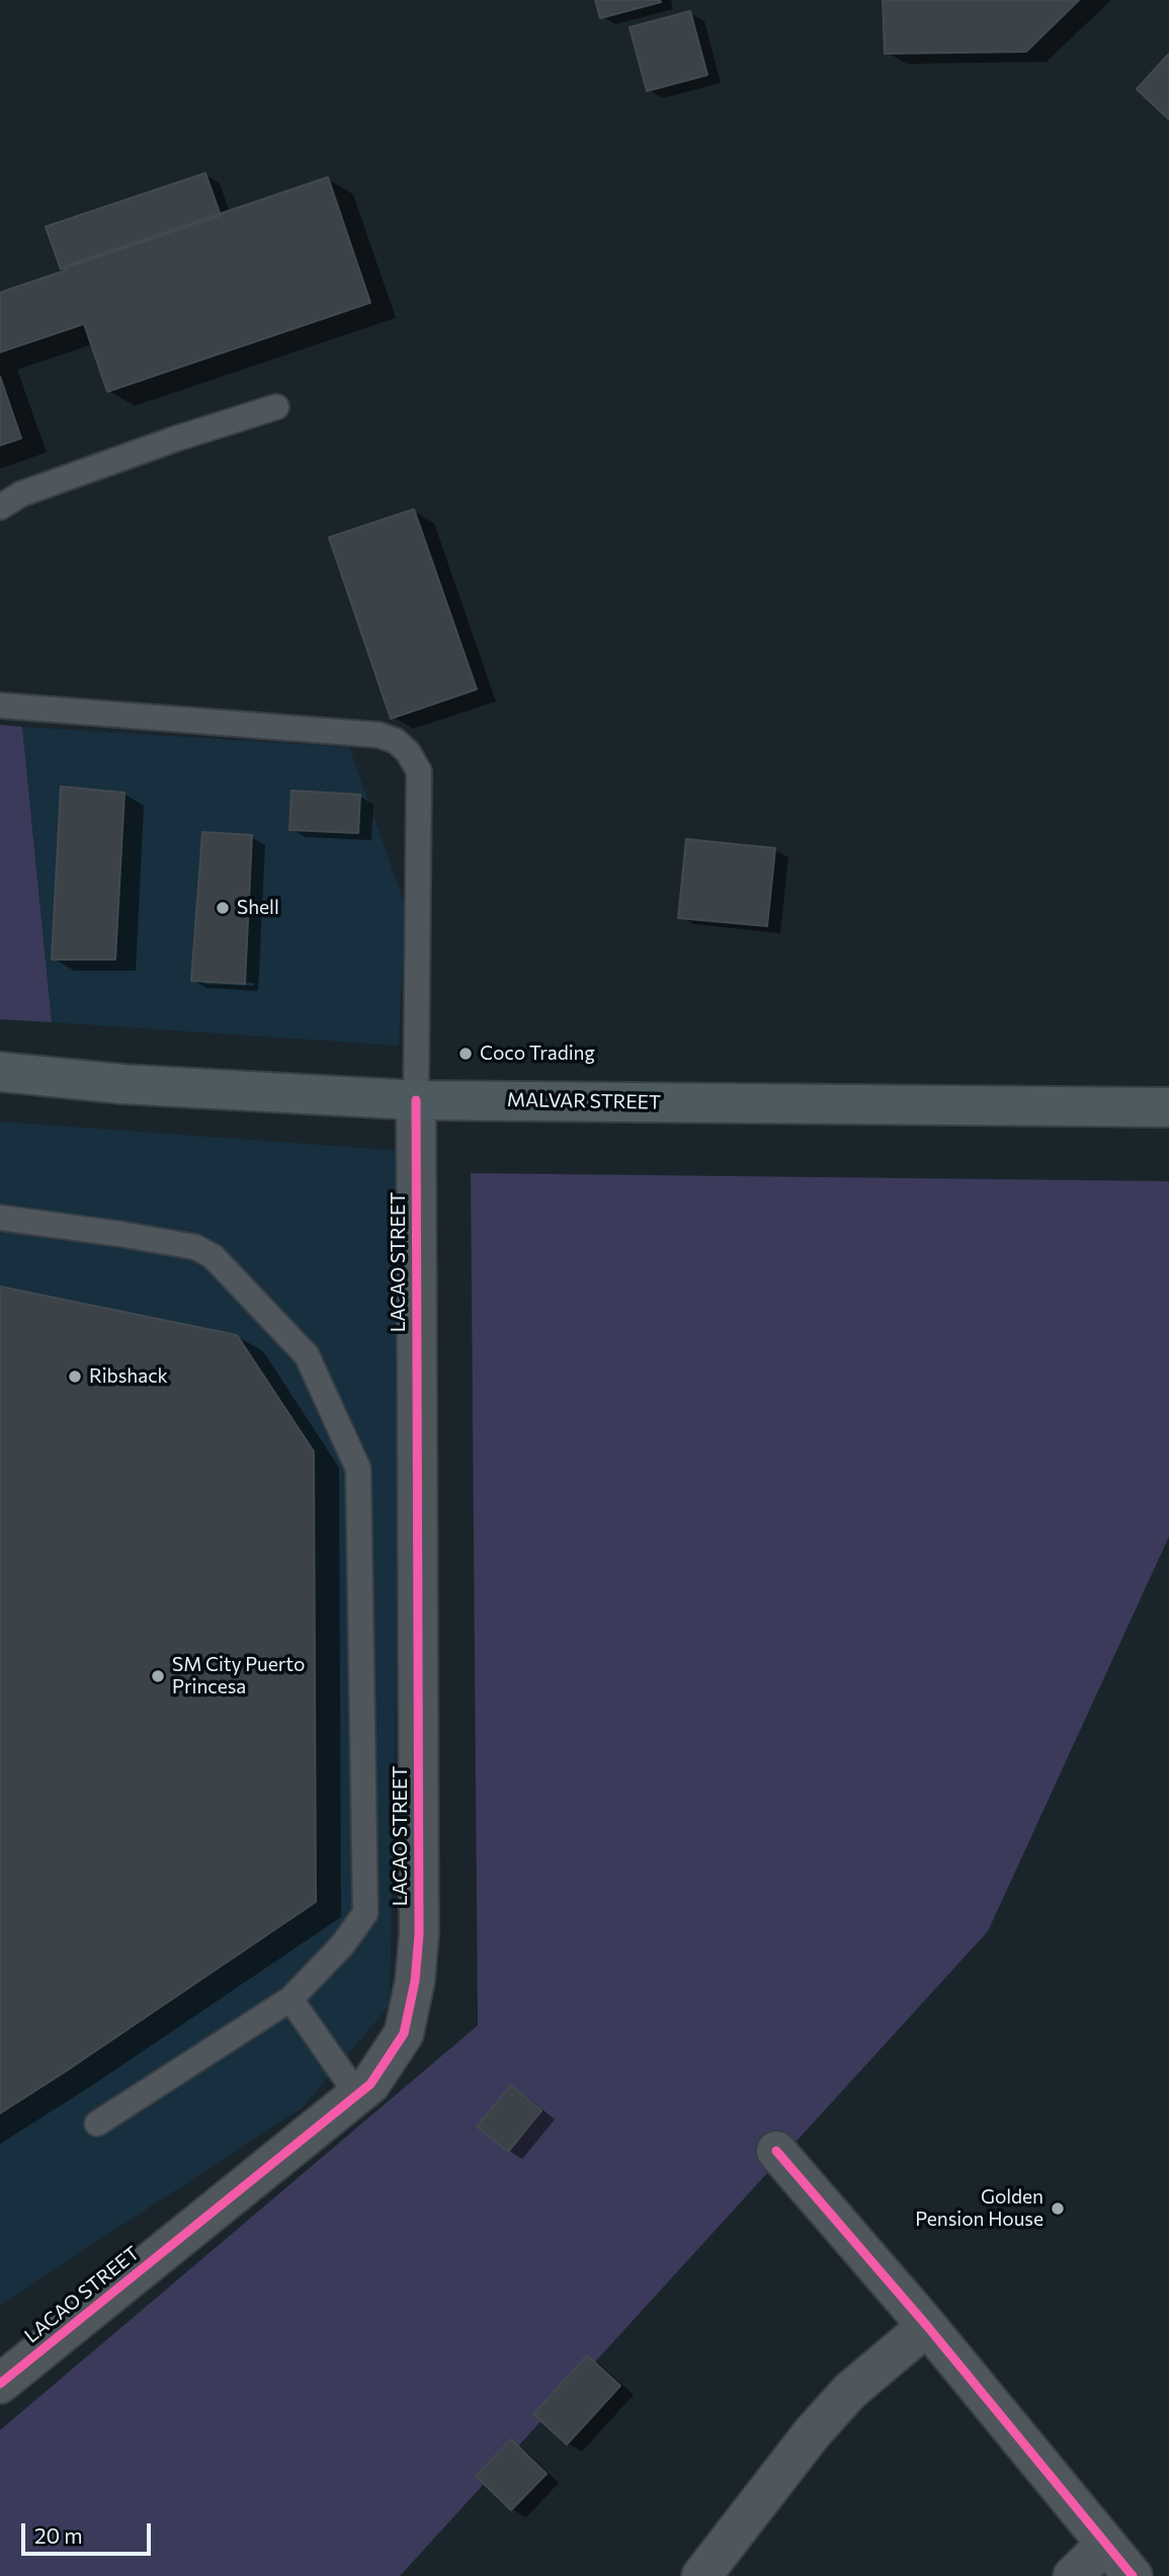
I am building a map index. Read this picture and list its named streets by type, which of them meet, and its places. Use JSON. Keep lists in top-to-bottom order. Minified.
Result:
{"streets":{"main road":["MALVAR STREET"],"street":["LACAO STREET"]},"crossings":[["MALVAR STREET","LACAO STREET"]],"places":["Shell","Coco Trading","Ribshack","SM City Puerto Princesa","Golden Pension House"],"scale_bar":"20 m"}
